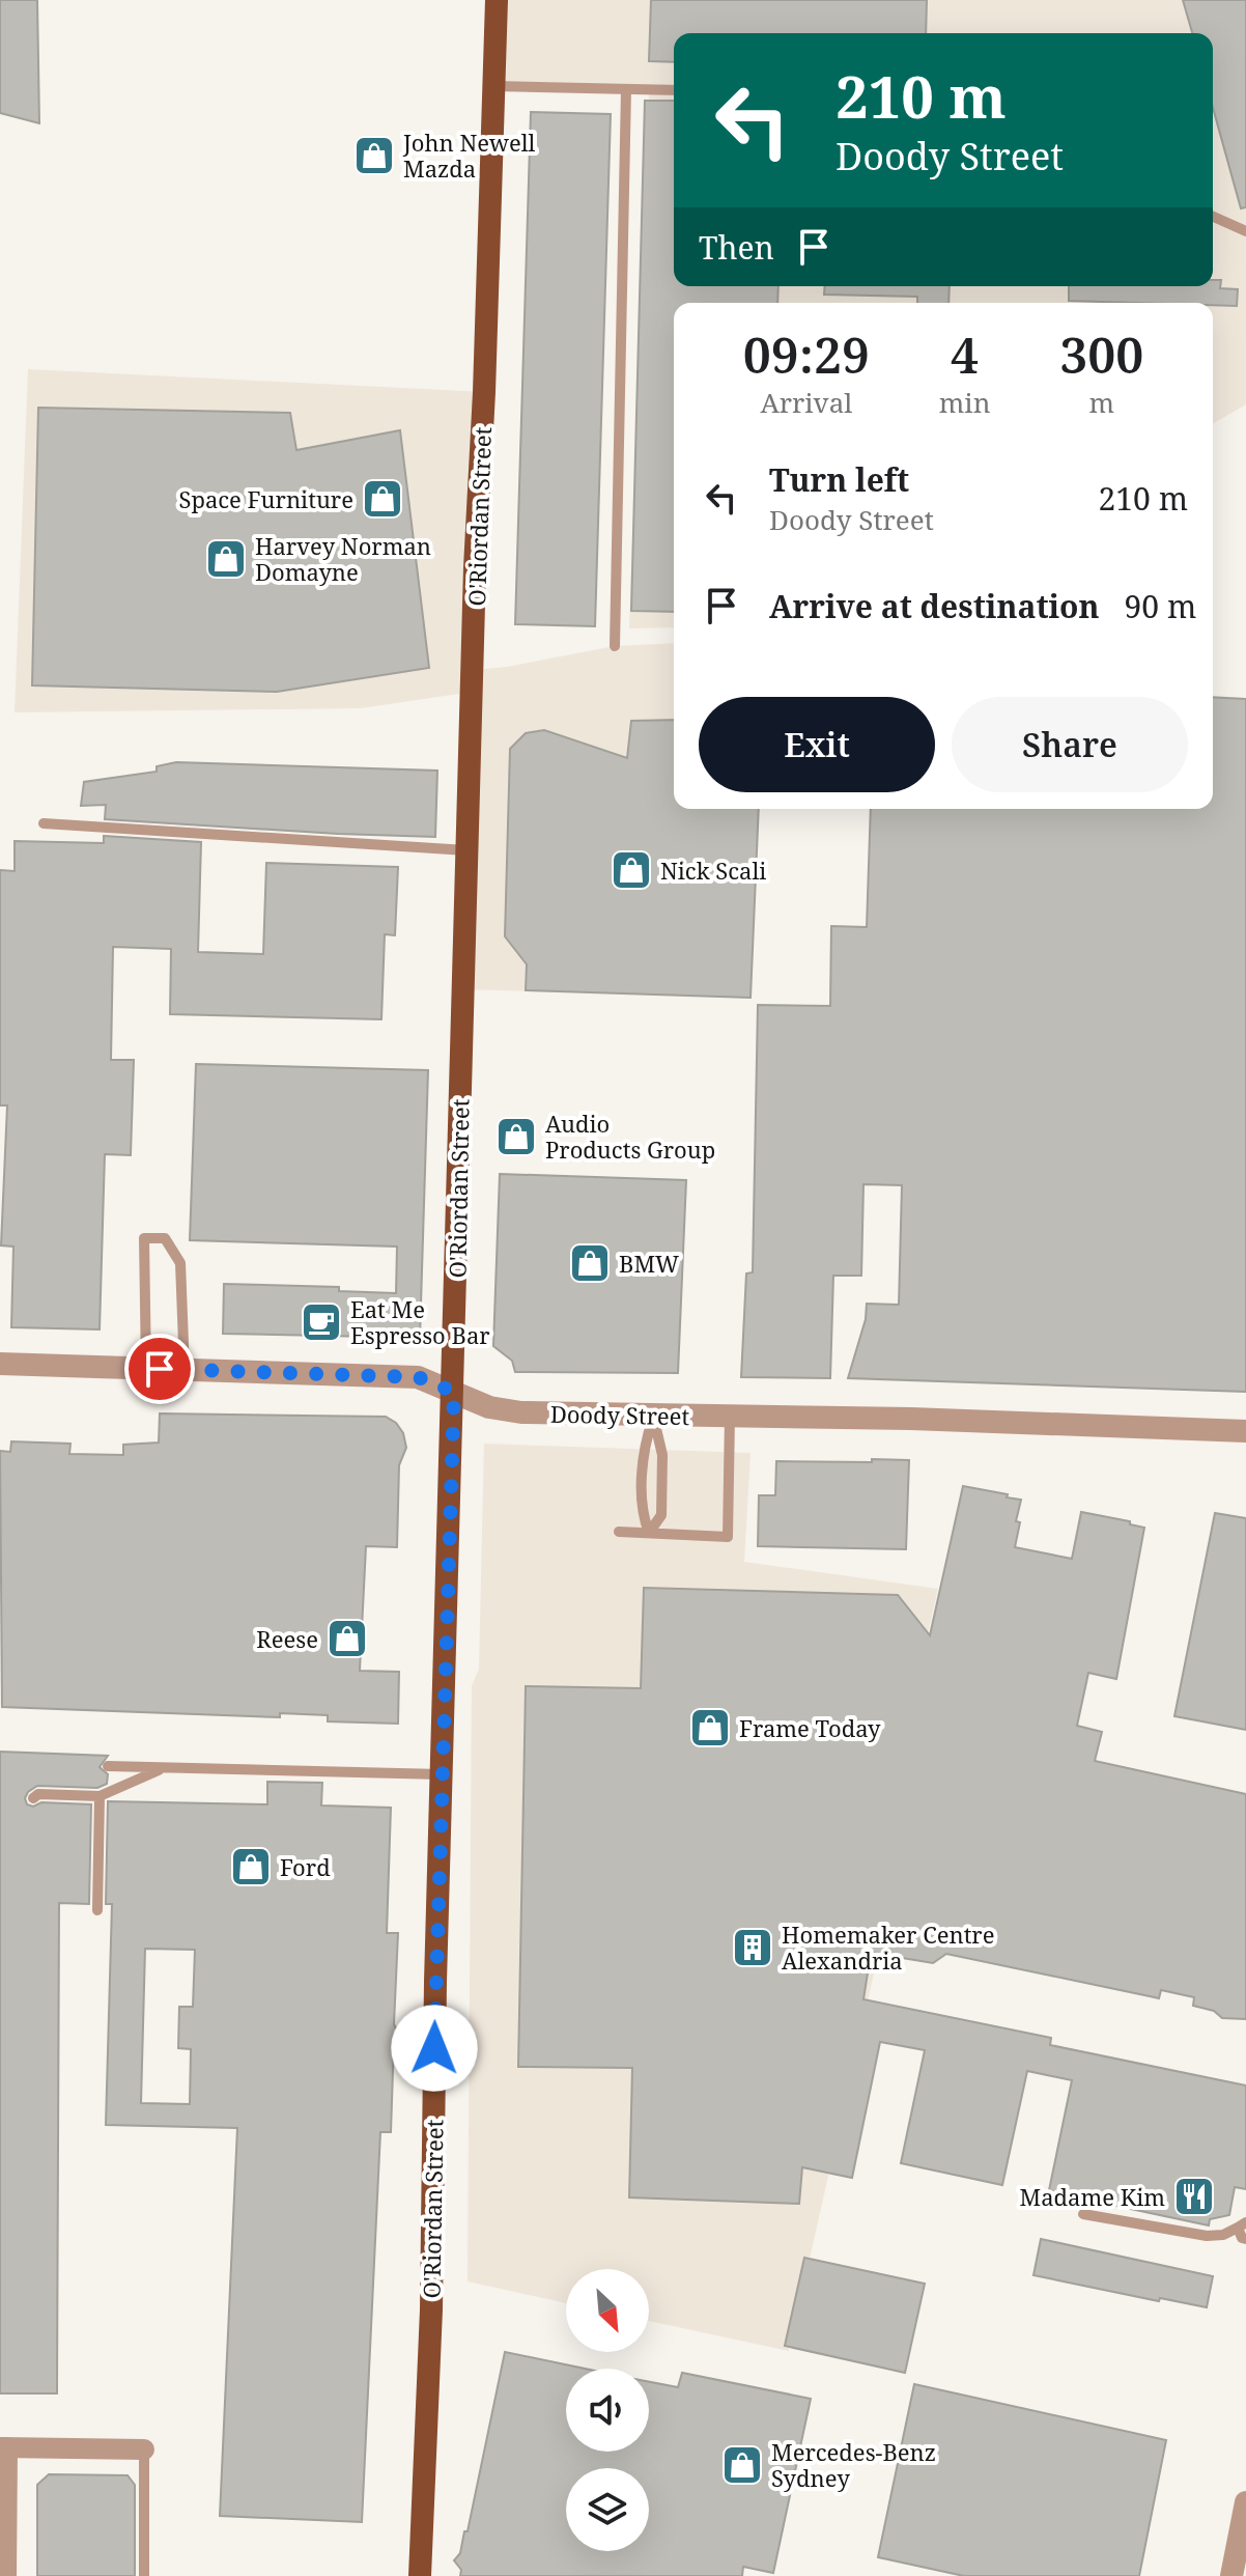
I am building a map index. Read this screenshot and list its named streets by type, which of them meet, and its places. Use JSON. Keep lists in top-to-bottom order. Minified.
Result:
{"streets":{"main road":["O'Riordan Street"],"street":["Doody Street"]},"crossings":[["O'Riordan Street","Doody Street"]],"places":{"shop":["John Newell Mazda","Space Furniture","Harvey Norman Domayne","Nick Scali","Audio Products Group","BMW","Reese","Frame Today","Ford","Mercedes-Benz Sydney"],"cafe":["Eat Me Espresso Bar"],"building":["Homemaker Centre Alexandria"],"restaurant":["Madame Kim"]},"north":"bottom right","page":{"turn":["210 m","Doody Street"],"then":"Then","eta":["09:29","Arrival","4","min","300","m"],"list":[{"name":"Turn left","note":"Doody Street","value":"210 m"},{"name":"Arrive at destination","value":"90 m"}],"buttons":["Exit","Share"]}}
